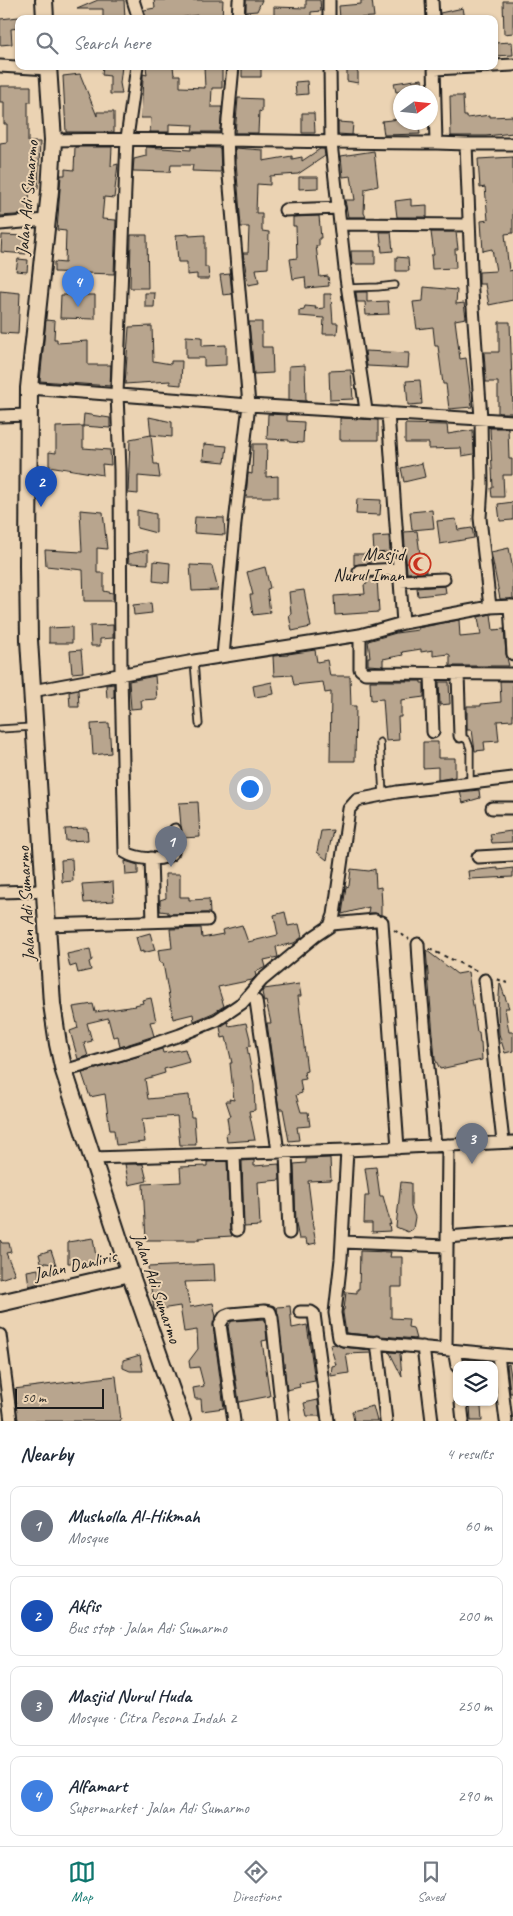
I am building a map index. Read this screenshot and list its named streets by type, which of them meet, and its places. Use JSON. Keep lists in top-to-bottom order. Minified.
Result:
{"streets":{"main road":["Jalan Adi Sumarmo","Jalan Danliris"]},"crossings":[["Jalan Adi Sumarmo","Jalan Danliris"]],"places":{"mosque":["Masjid Nurul Iman"]},"scale_bar":"50 m","north":"right","page":{"search":"Search here","pins":["4","2","1","3"],"scale":"50 m","heading":["Nearby","4 results"],"list":[{"mark":"1","name":"Musholla Al-Hikmah","note":"Mosque","value":"60 m"},{"mark":"2","name":"Akfis","note":"Bus stop · Jalan Adi Sumarmo","value":"200 m"},{"mark":"3","name":"Masjid Nurul Huda","note":"Mosque · Citra Pesona Indah 2","value":"250 m"},{"mark":"4","name":"Alfamart","note":"Supermarket · Jalan Adi Sumarmo","value":"290 m"}],"nav":["Map","Directions","Saved"]}}
